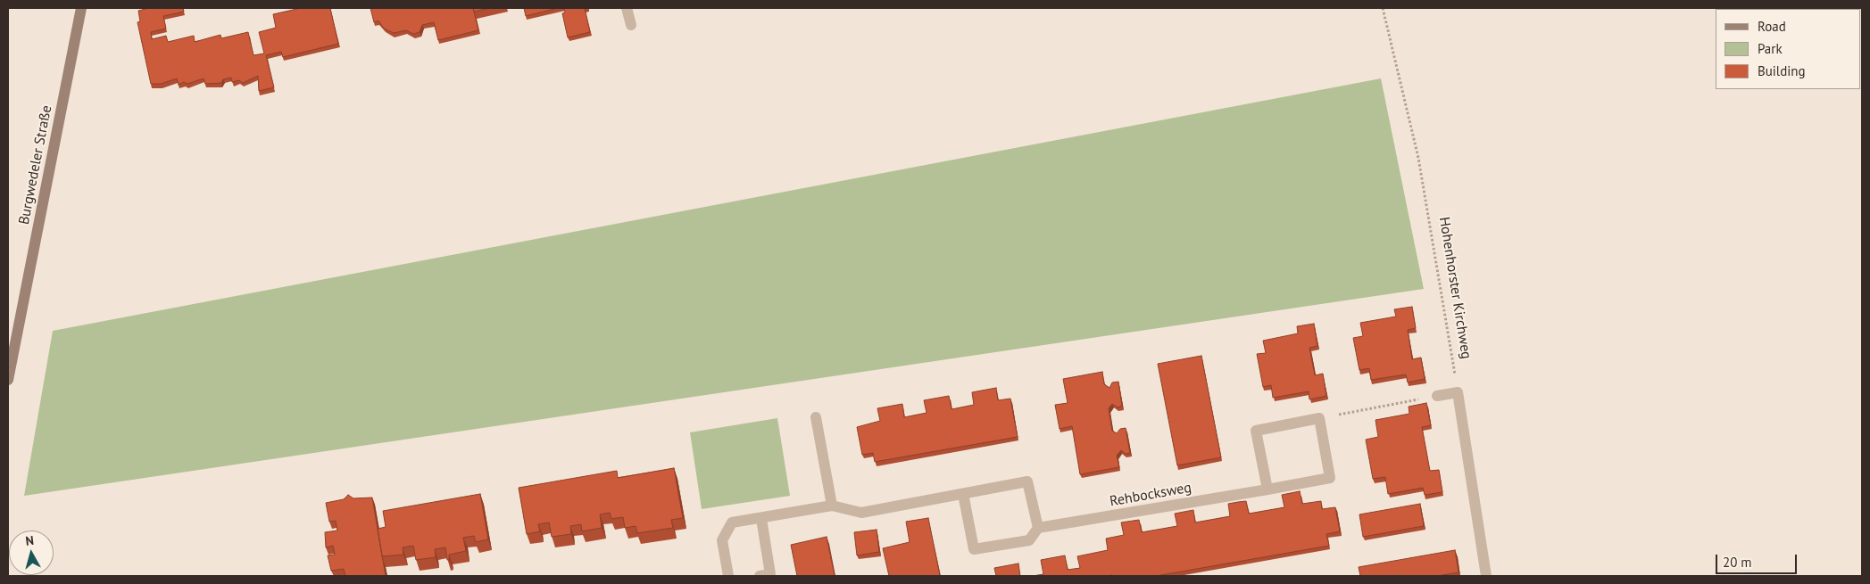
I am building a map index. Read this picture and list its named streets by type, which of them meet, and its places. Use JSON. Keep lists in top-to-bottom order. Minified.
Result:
{"streets":{"main road":["Burgwedeler Straße"],"street":["Rehbocksweg"],"path":["Hohenhorster Kirchweg"]},"legend":["Road","Park","Building"],"scale_bar":"20 m","north":"top"}
